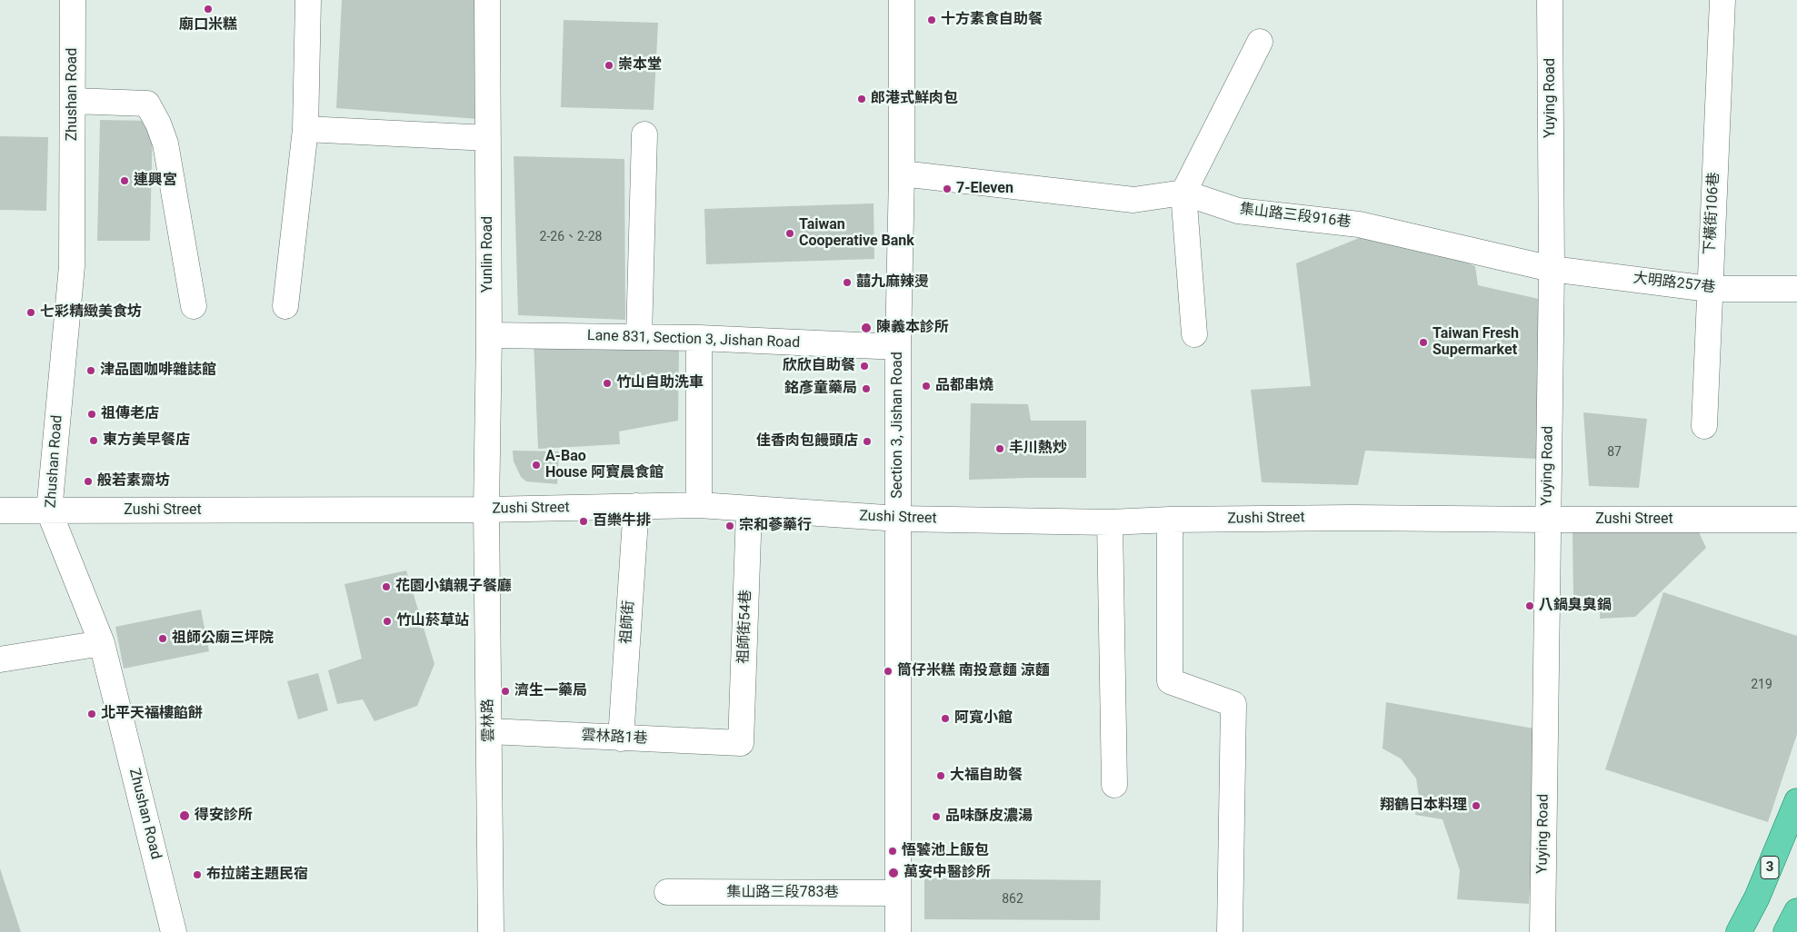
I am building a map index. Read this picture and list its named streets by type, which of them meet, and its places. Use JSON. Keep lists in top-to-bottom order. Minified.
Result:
{"streets":{"main road":["3"],"street":["Zhushan Road","Yuying Road","下橫街106巷","集山路三段916巷","Yunlin Road","大明路257巷","Lane 831, Section 3, Jishan Road","Section 3, Jishan Road","Zushi Street","祖師街","祖師街54巷","雲林路","雲林路1巷","集山路三段783巷"]},"crossings":[["Zhushan Road","Zushi Street"],["Yuying Road","集山路三段916巷"],["Yuying Road","大明路257巷"],["Yuying Road","Zushi Street"],["下橫街106巷","大明路257巷"],["集山路三段916巷","大明路257巷"],["集山路三段916巷","Section 3, Jishan Road"],["Yunlin Road","Lane 831, Section 3, Jishan Road"],["Yunlin Road","Zushi Street"],["Yunlin Road","雲林路"],["Lane 831, Section 3, Jishan Road","Section 3, Jishan Road"],["Section 3, Jishan Road","Zushi Street"],["Section 3, Jishan Road","集山路三段783巷"],["Zushi Street","祖師街"],["Zushi Street","祖師街54巷"],["Zushi Street","雲林路"],["祖師街","雲林路1巷"],["祖師街54巷","雲林路1巷"],["雲林路","雲林路1巷"]],"places":["廟口米糕","十方素食自助餐","崇本堂","郎港式鮮肉包","連興宮","7-Eleven","Taiwan Cooperative Bank","囍九麻辣燙","七彩精緻美食坊","陳義本診所","Taiwan Fresh Supermarket","欣欣自助餐","津品園咖啡雜誌館","竹山自助洗車","品都串燒","銘彥童藥局","祖傳老店","東方美早餐店","佳香肉包饅頭店","丰川熱炒","A-Bao House 阿寶晨食館","般若素齋坊","百樂牛排","宗和蔘藥行","花園小鎮親子餐廳","八鍋臭臭鍋","竹山菸草站","祖師公廟三坪院","筒仔米糕 南投意麵 涼麵","濟生一藥局","北平天福樓餡餅","阿寬小館","大福自助餐","翔鶴日本料理","得安診所","品味酥皮濃湯","悟饕池上飯包","萬安中醫診所","布拉諾主題民宿"],"house_numbers":["2-26、2-28","87","219","862"]}
